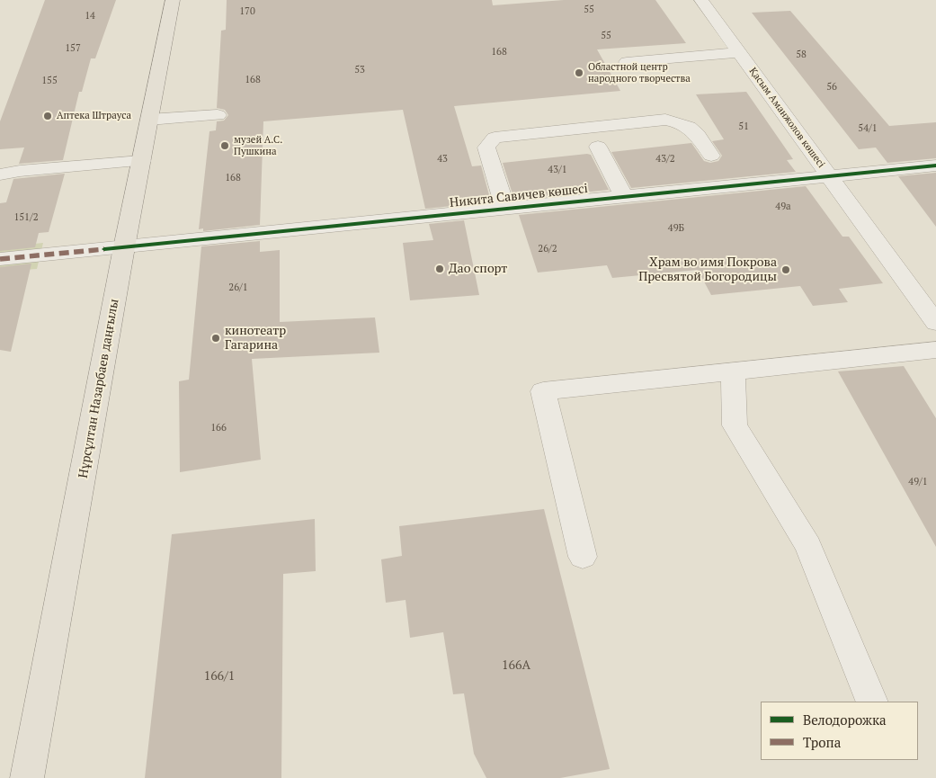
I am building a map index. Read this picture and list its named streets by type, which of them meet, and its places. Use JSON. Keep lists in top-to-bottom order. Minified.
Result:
{"streets":{"main road":["Нұрсұлтан Назарбаев даңғылы"],"street":["Қасым Аманжолов көшесі","Никита Савичев көшесі"]},"crossings":[["Қасым Аманжолов көшесі","Никита Савичев көшесі"],["Никита Савичев көшесі","Нұрсұлтан Назарбаев даңғылы"]],"places":["Областной центр народного творчества","Аптека Штрауса","музей А.С. Пушкина","Дао спорт","Храм во имя Покрова Пресвятой Богородицы","кинотеатр Гагарина"],"house_numbers":["55","170","14","55","157","168","58","53","168","155","56","51","54/1","43","43/2","43/1","168","49а","151/2","49Б","26/2","26/1","166","49/1","166А","166/1"],"legend":["Велодорожка","Тропа"]}
